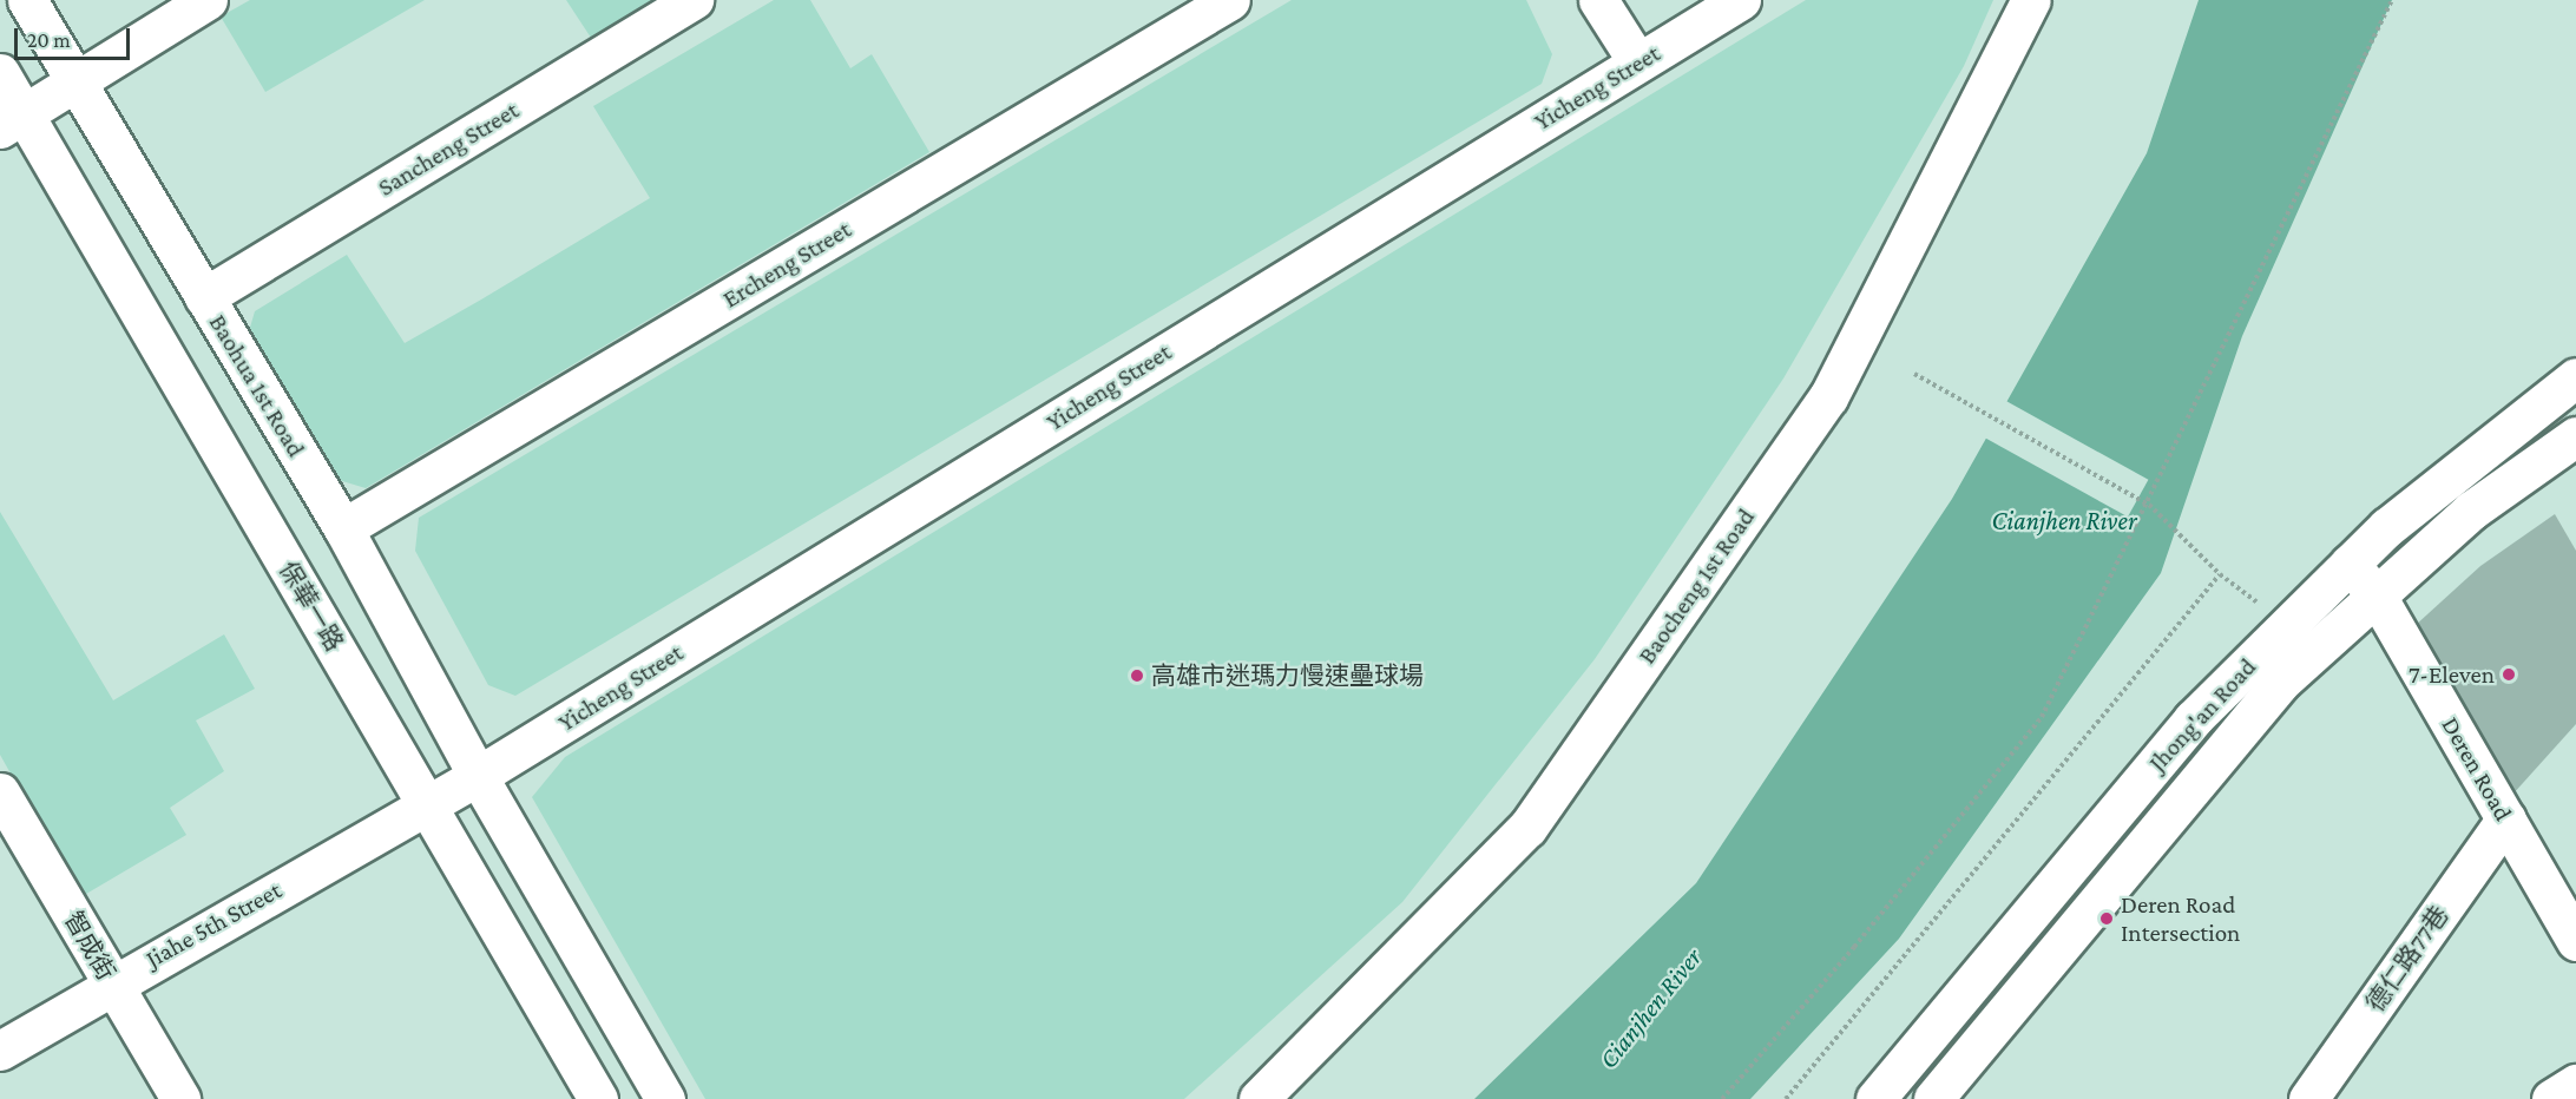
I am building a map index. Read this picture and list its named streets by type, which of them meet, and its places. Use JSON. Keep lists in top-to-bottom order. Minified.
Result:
{"streets":{"street":["Yicheng Street","Sancheng Street","Ercheng Street","Baohua 1st Road","Baocheng 1st Road","保華一路","Jhong'an Road","Deren Road","Jiahe 5th Street","智成街","德仁路77巷"]},"crossings":[["Yicheng Street","Baohua 1st Road"],["Yicheng Street","保華一路"],["Yicheng Street","Jiahe 5th Street"],["Sancheng Street","Baohua 1st Road"],["Ercheng Street","Baohua 1st Road"],["保華一路","Jiahe 5th Street"],["Jhong'an Road","Deren Road"],["Deren Road","德仁路77巷"],["Jiahe 5th Street","智成街"]],"water":["Cianjhen River"],"places":["7-Eleven","高雄市迷瑪力慢速壘球場","Deren Road Intersection"],"scale_bar":"20 m"}
